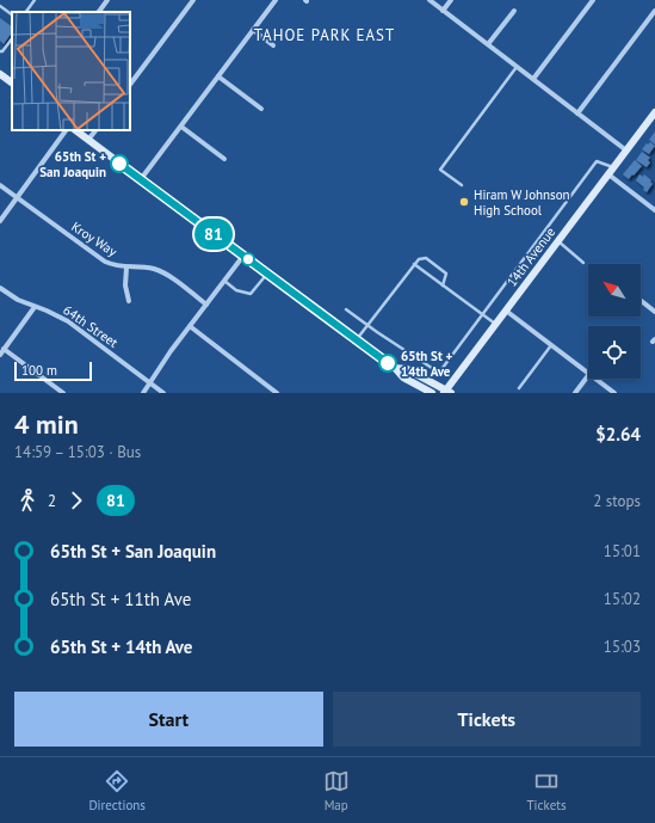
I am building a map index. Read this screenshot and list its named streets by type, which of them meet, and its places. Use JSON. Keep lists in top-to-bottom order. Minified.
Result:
{"streets":{"main road":["14th Avenue"],"street":["Kroy Way","64th Street"]},"districts":["TAHOE PARK EAST"],"places":["65th St + San Joaquin","Hiram W Johnson High School","65th St + 14th Ave"],"lines":["bus line 81"],"scale_bar":"100 m","north":"top left","page":{"on_map":"81","scale":"100 m","heading":["4 min","14:59 – 15:03 · Bus","$2.64"],"legs":["2","81","2 stops"],"list":[{"name":"65th St + San Joaquin","value":"15:01"},{"name":"65th St + 11th Ave","value":"15:02"},{"name":"65th St + 14th Ave","value":"15:03"}],"buttons":["Start","Tickets"],"tabs":["Directions","Map","Tickets"]}}
